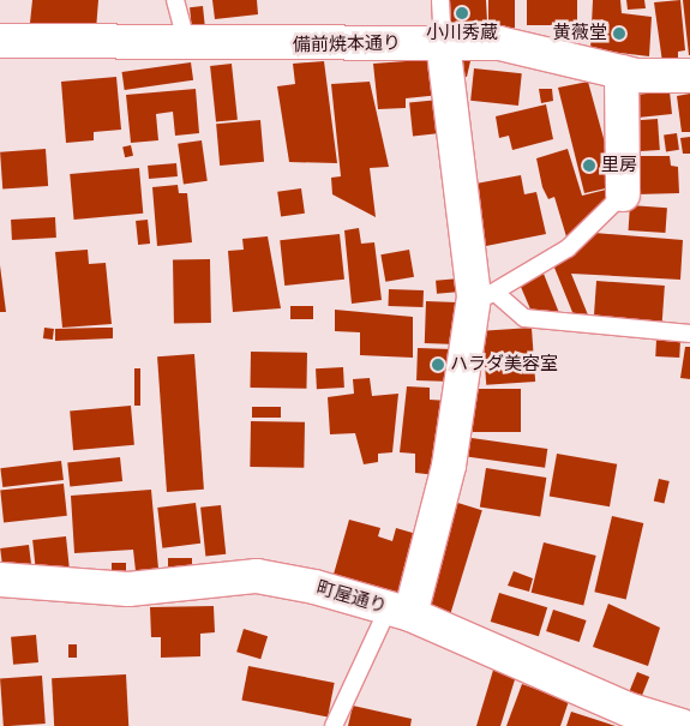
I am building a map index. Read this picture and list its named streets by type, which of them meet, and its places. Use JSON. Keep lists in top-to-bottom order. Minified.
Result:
{"streets":{"street":["備前焼本通り","町屋通り"]},"places":["小川秀蔵","黄薇堂","里房","ハラダ美容室"]}
